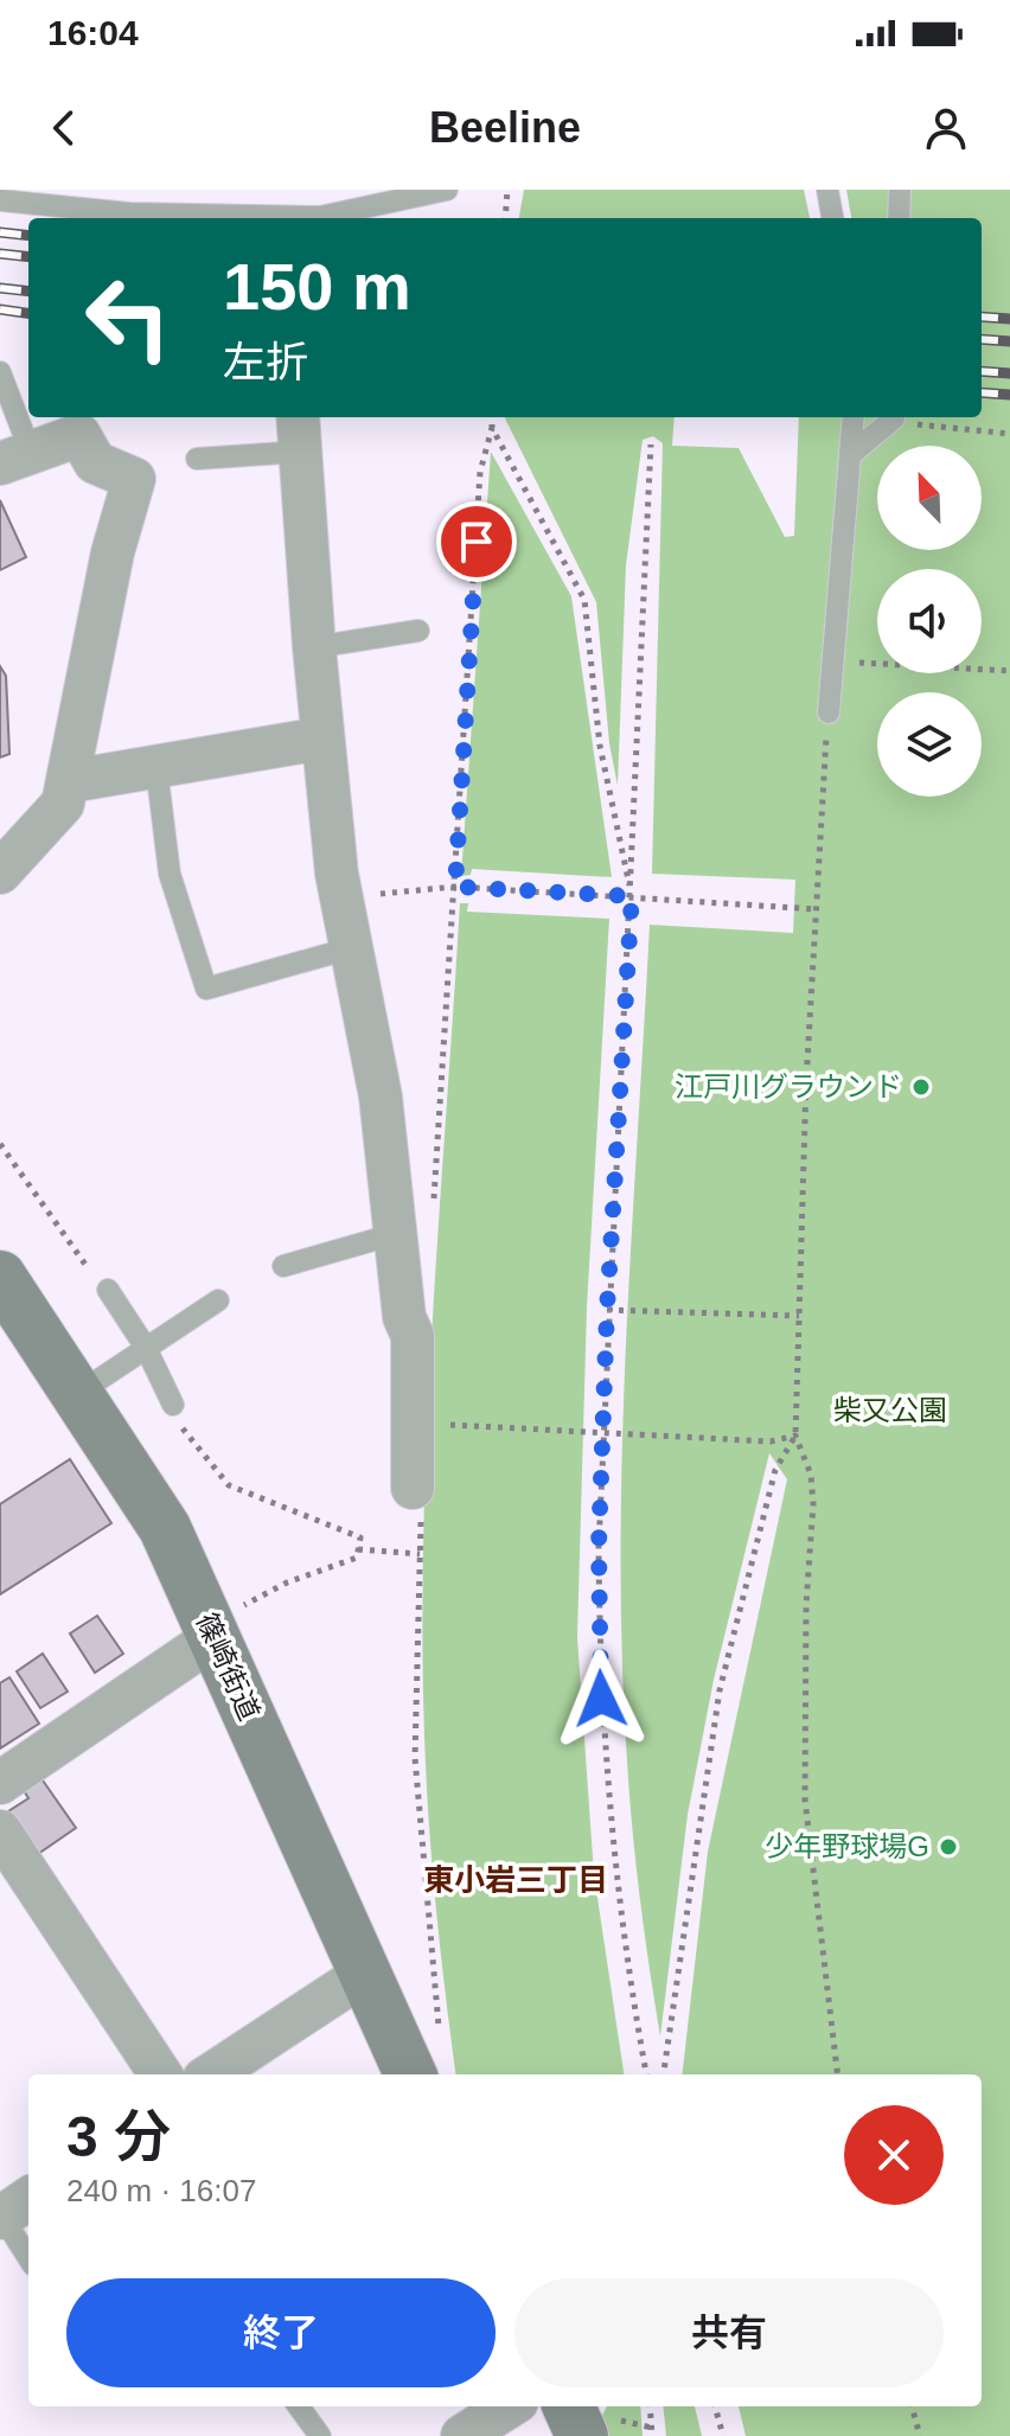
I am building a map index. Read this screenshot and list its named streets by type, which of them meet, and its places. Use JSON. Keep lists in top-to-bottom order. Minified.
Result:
{"streets":{"main road":["篠崎街道"]},"districts":["東小岩三丁目"],"parks":["柴又公園"],"places":["江戸川グラウンド","少年野球場G"],"north":"top left","page":{"status":"16:04","header":"Beeline","turn":["150 m","左折"],"heading":["3 分","240 m · 16:07"],"buttons":["終了","共有"]}}
